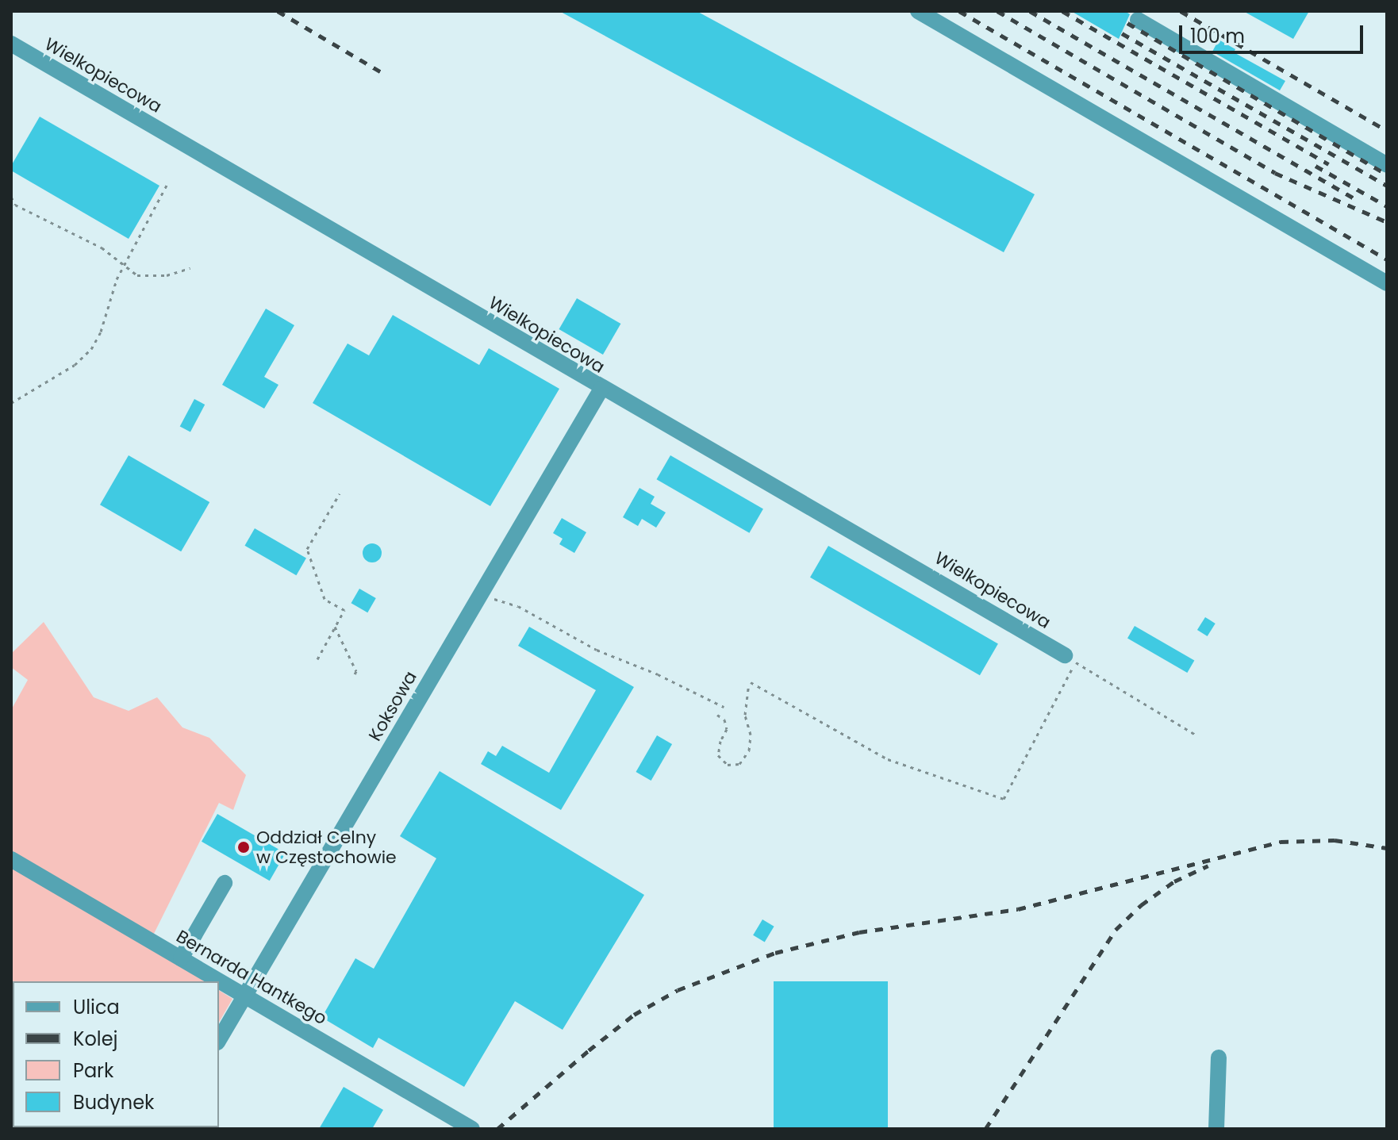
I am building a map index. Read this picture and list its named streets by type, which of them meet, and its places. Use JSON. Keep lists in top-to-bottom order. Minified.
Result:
{"streets":{"street":["Wielkopiecowa","Koksowa","Bernarda Hantkego"]},"crossings":[["Wielkopiecowa","Koksowa"],["Koksowa","Bernarda Hantkego"]],"places":["Oddział Celny w Częstochowie"],"legend":["Ulica","Kolej","Park","Budynek"],"scale_bar":"100 m"}
